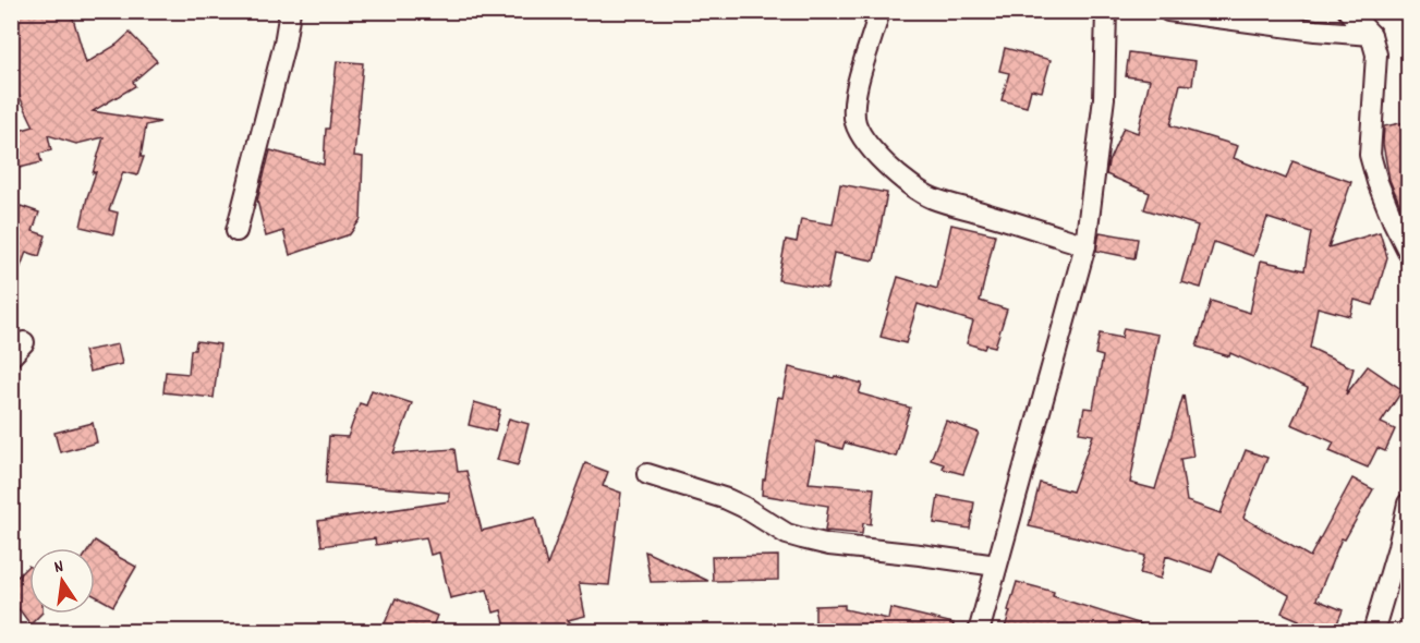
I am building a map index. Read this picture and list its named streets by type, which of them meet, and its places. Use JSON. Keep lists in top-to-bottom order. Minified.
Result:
{"north":"top"}
